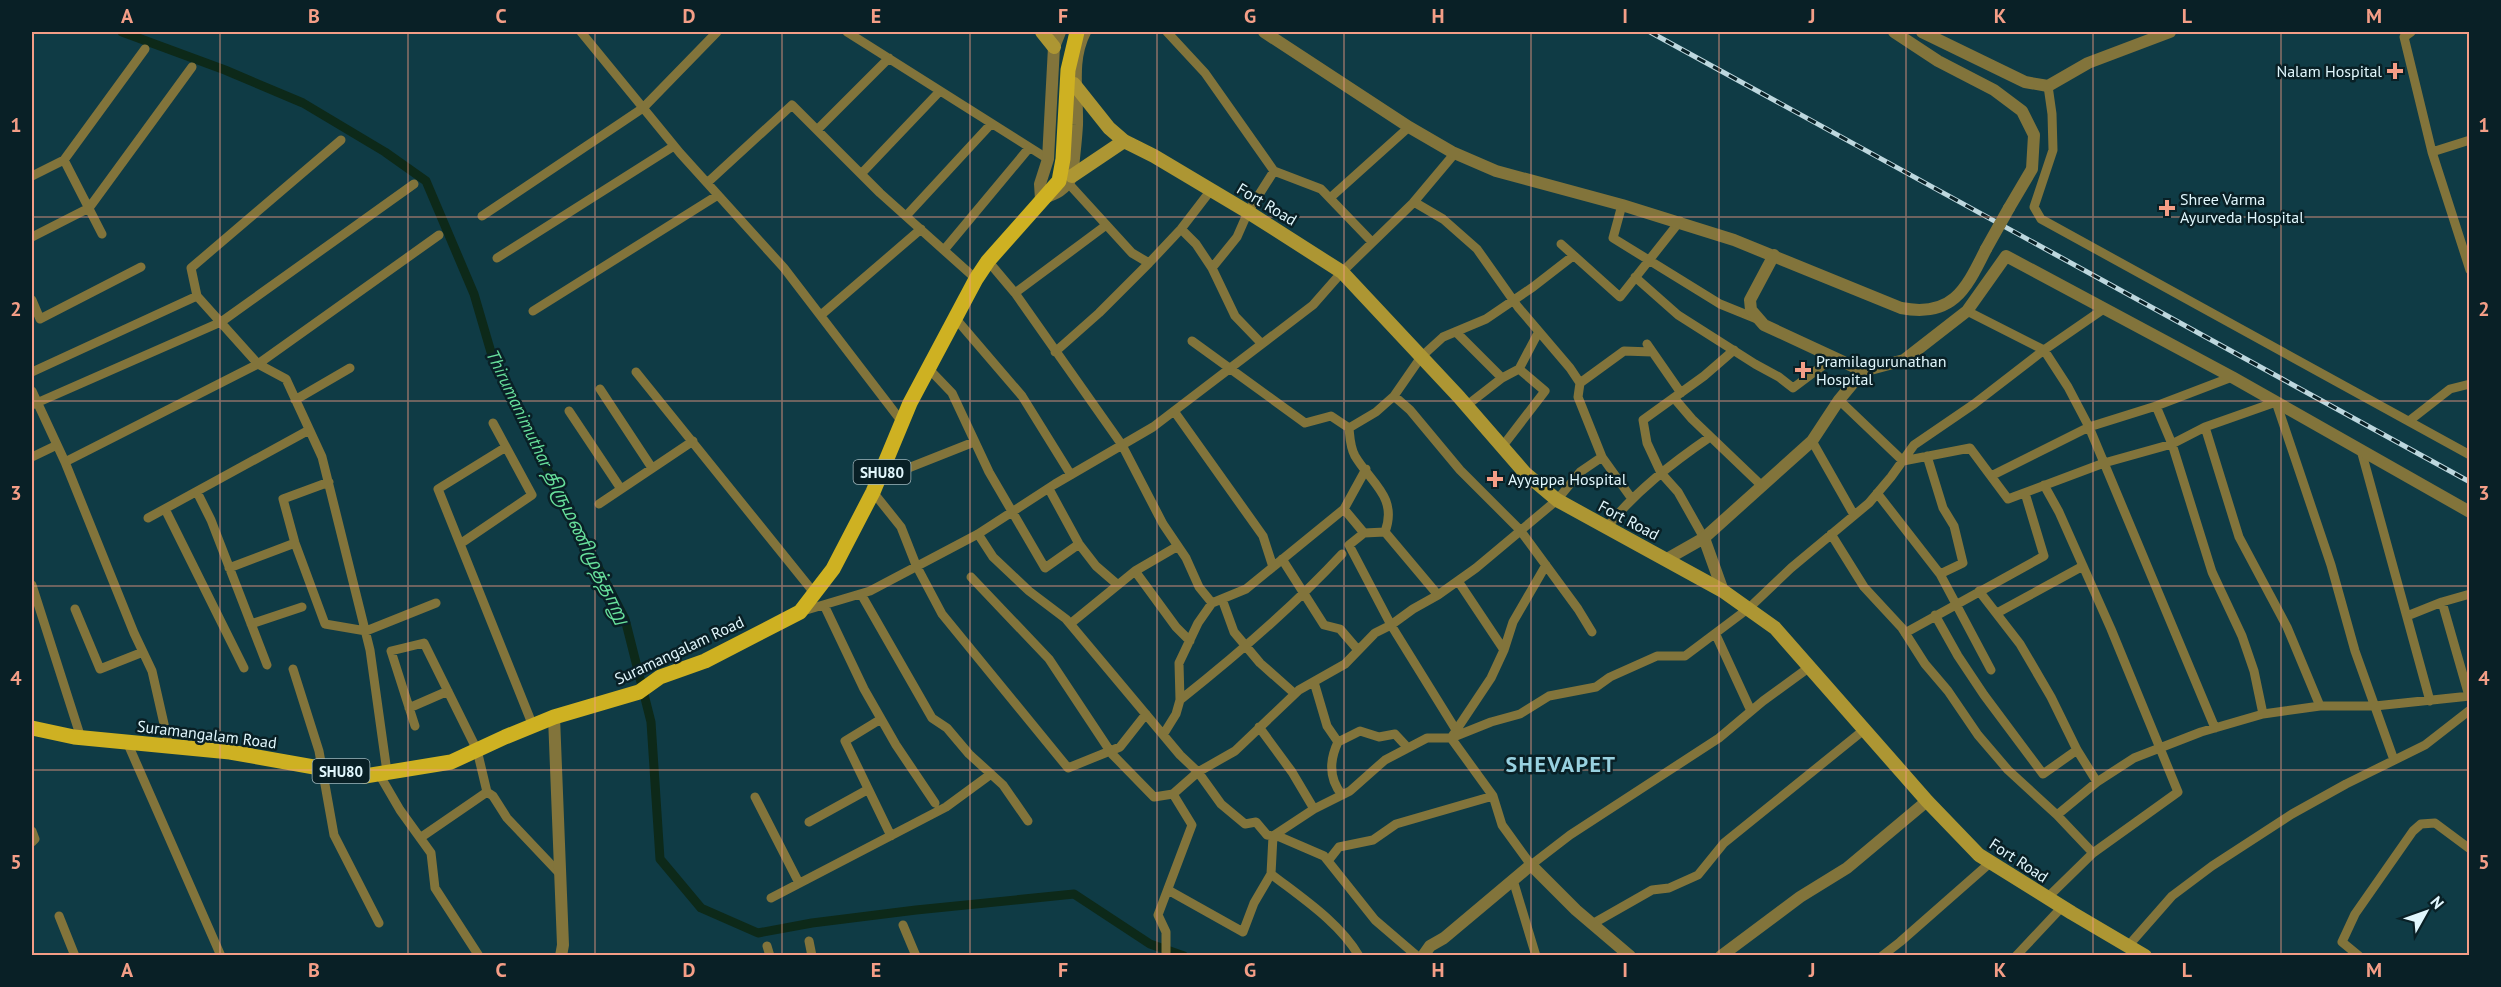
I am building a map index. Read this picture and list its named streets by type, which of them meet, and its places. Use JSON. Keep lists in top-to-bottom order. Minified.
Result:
{"streets":{"main road":["Fort Road","SHU80","Suramangalam Road"]},"crossings":[["SHU80","Suramangalam Road"]],"districts":["SHEVAPET"],"water":["Thirumanimuthar திருமணிமுத்தாறு"],"places":{"health":["Nalam Hospital","Shree Varma Ayurveda Hospital","Pramilagurunathan Hospital","Ayyappa Hospital"]},"north":"top right","grid":{"columns":["A","B","C","D","E","F","G","H","I","J","K","L","M"],"rows":["1","2","3","4","5"]}}
